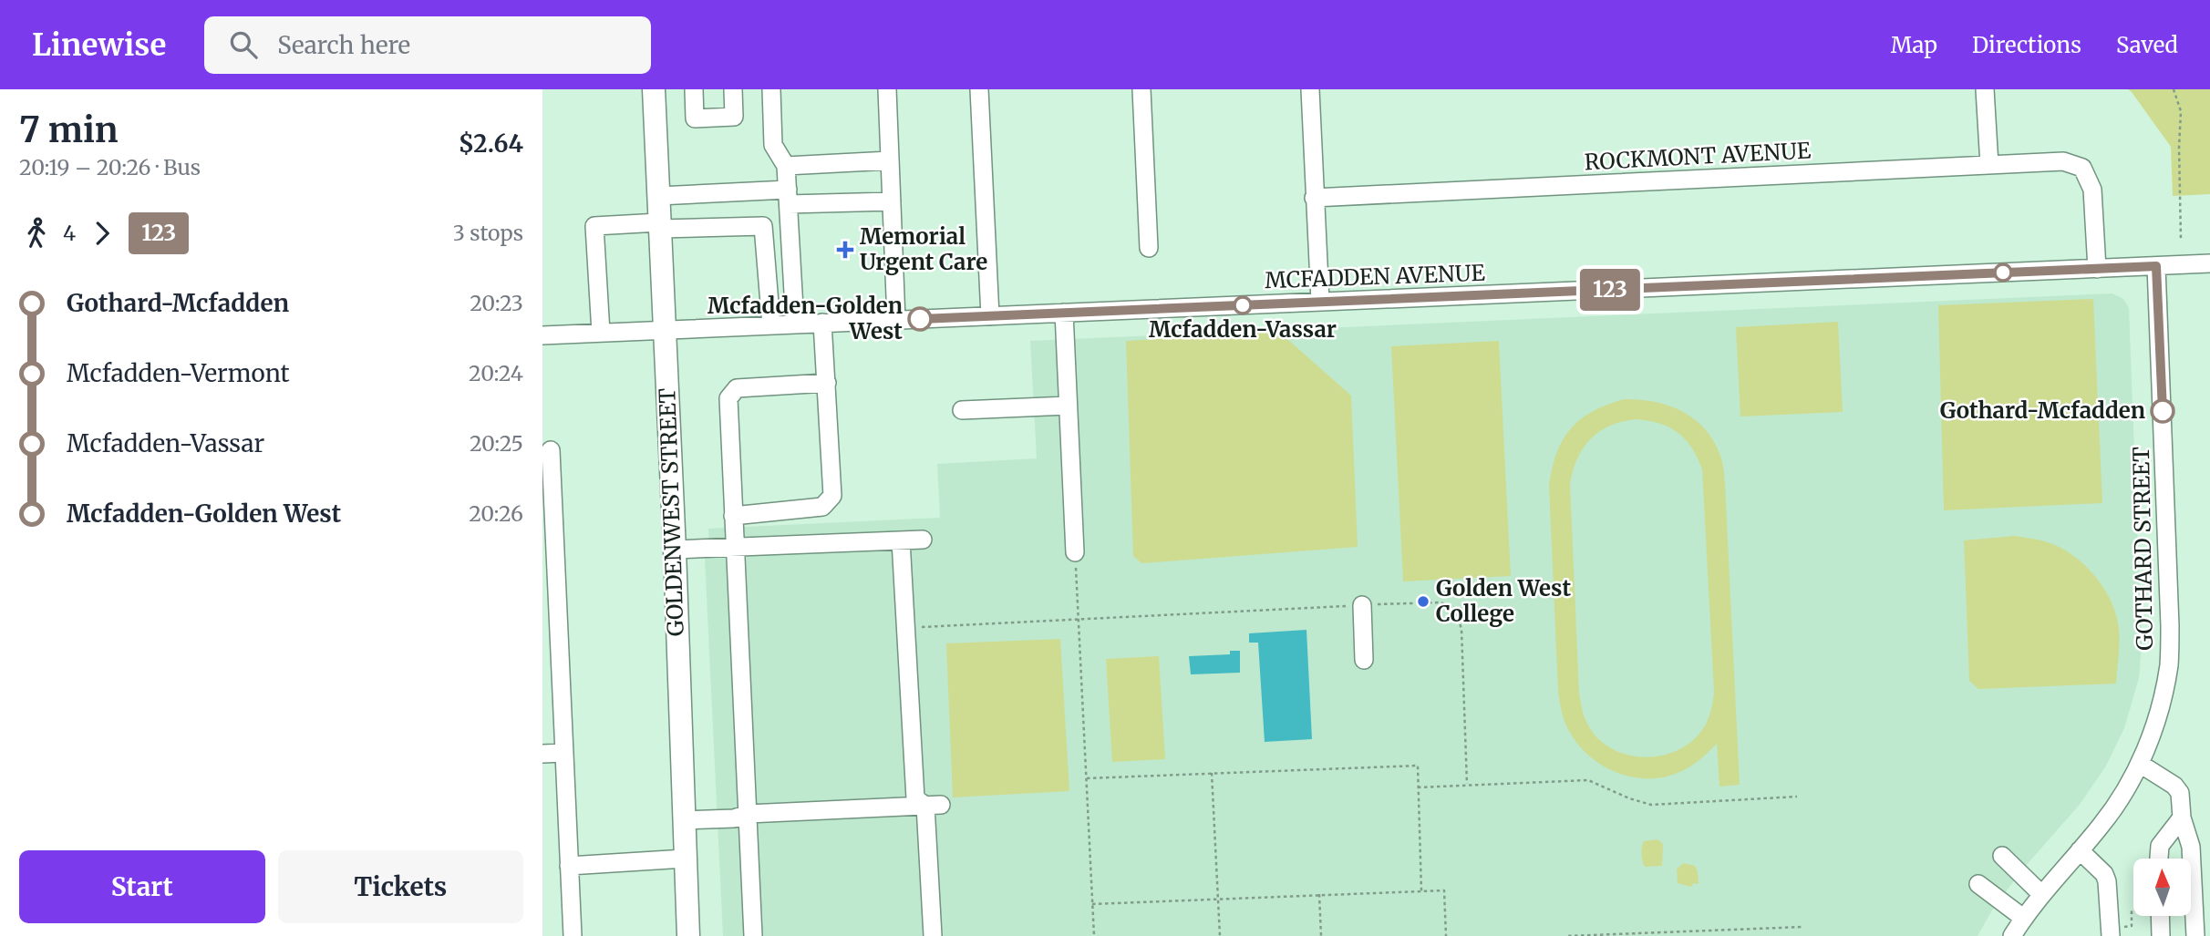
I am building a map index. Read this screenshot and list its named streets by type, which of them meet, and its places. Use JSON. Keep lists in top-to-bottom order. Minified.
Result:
{"streets":{"main road":["GOLDENWEST STREET"],"street":["ROCKMONT AVENUE","MCFADDEN AVENUE","GOTHARD STREET"]},"crossings":[["ROCKMONT AVENUE","MCFADDEN AVENUE"],["MCFADDEN AVENUE","GOLDENWEST STREET"],["MCFADDEN AVENUE","GOTHARD STREET"]],"places":{"health":["Memorial Urgent Care"],"other":["Mcfadden-Vassar","Mcfadden-Golden West","Gothard-Mcfadden","Golden West College"]},"lines":["bus line 123"],"north":"top","page":{"header":"Linewise","search":"Search here","nav":["Map","Directions","Saved"],"heading":["7 min","20:19 – 20:26 · Bus","$2.64"],"on_map":"123","legs":["4","123","3 stops"],"list":[{"name":"Gothard-Mcfadden","value":"20:23"},{"name":"Mcfadden-Vermont","value":"20:24"},{"name":"Mcfadden-Vassar","value":"20:25"},{"name":"Mcfadden-Golden West","value":"20:26"}],"buttons":["Start","Tickets"]}}
